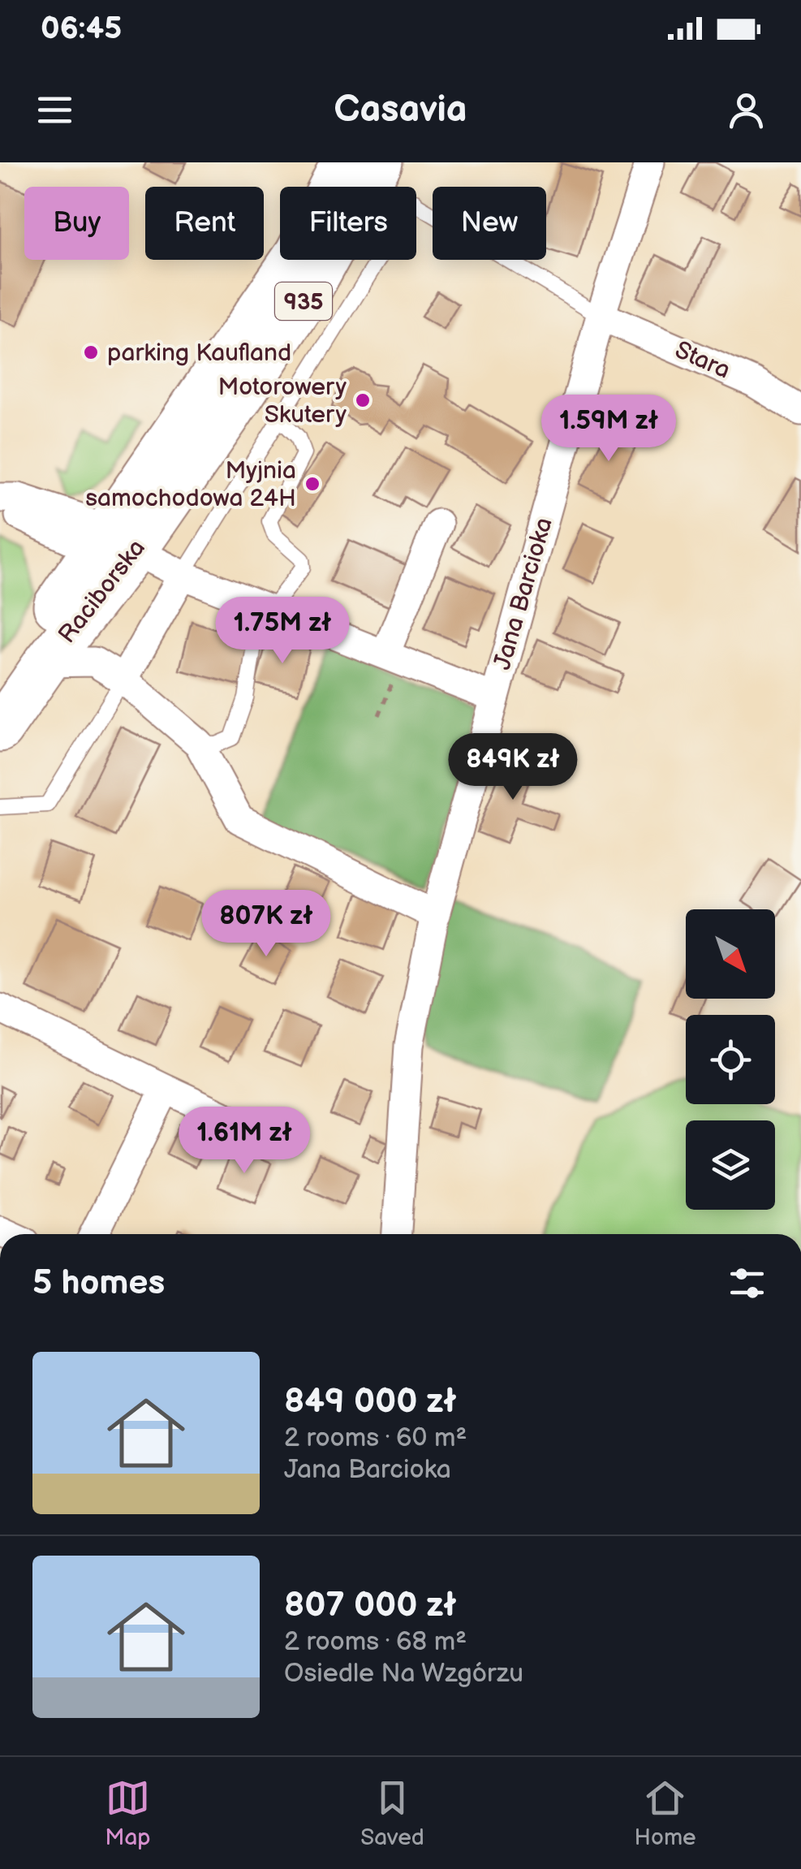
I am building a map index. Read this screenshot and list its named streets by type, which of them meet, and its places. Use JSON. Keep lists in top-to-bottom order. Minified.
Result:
{"streets":{"main road":["935","Raciborska"],"street":["Stara","Jana Barcioka"]},"crossings":[["Stara","Jana Barcioka"],["Raciborska","Jana Barcioka"]],"places":["parking Kaufland","Motorowery Skutery","Myjnia samochodowa 24H"],"north":"bottom right","page":{"status":"06:45","header":"Casavia","chip":["Buy","Rent","Filters","New"],"price":["1.59M zł","1.75M zł","849K zł","807K zł","1.61M zł"],"heading":"5 homes","list":[{"name":"849 000 zł","note":"2 rooms · 60 m² · Jana Barcioka"},{"name":"807 000 zł","note":"2 rooms · 68 m² · Osiedle Na Wzgórzu"}],"tabs":["Map","Saved","Home"]}}
